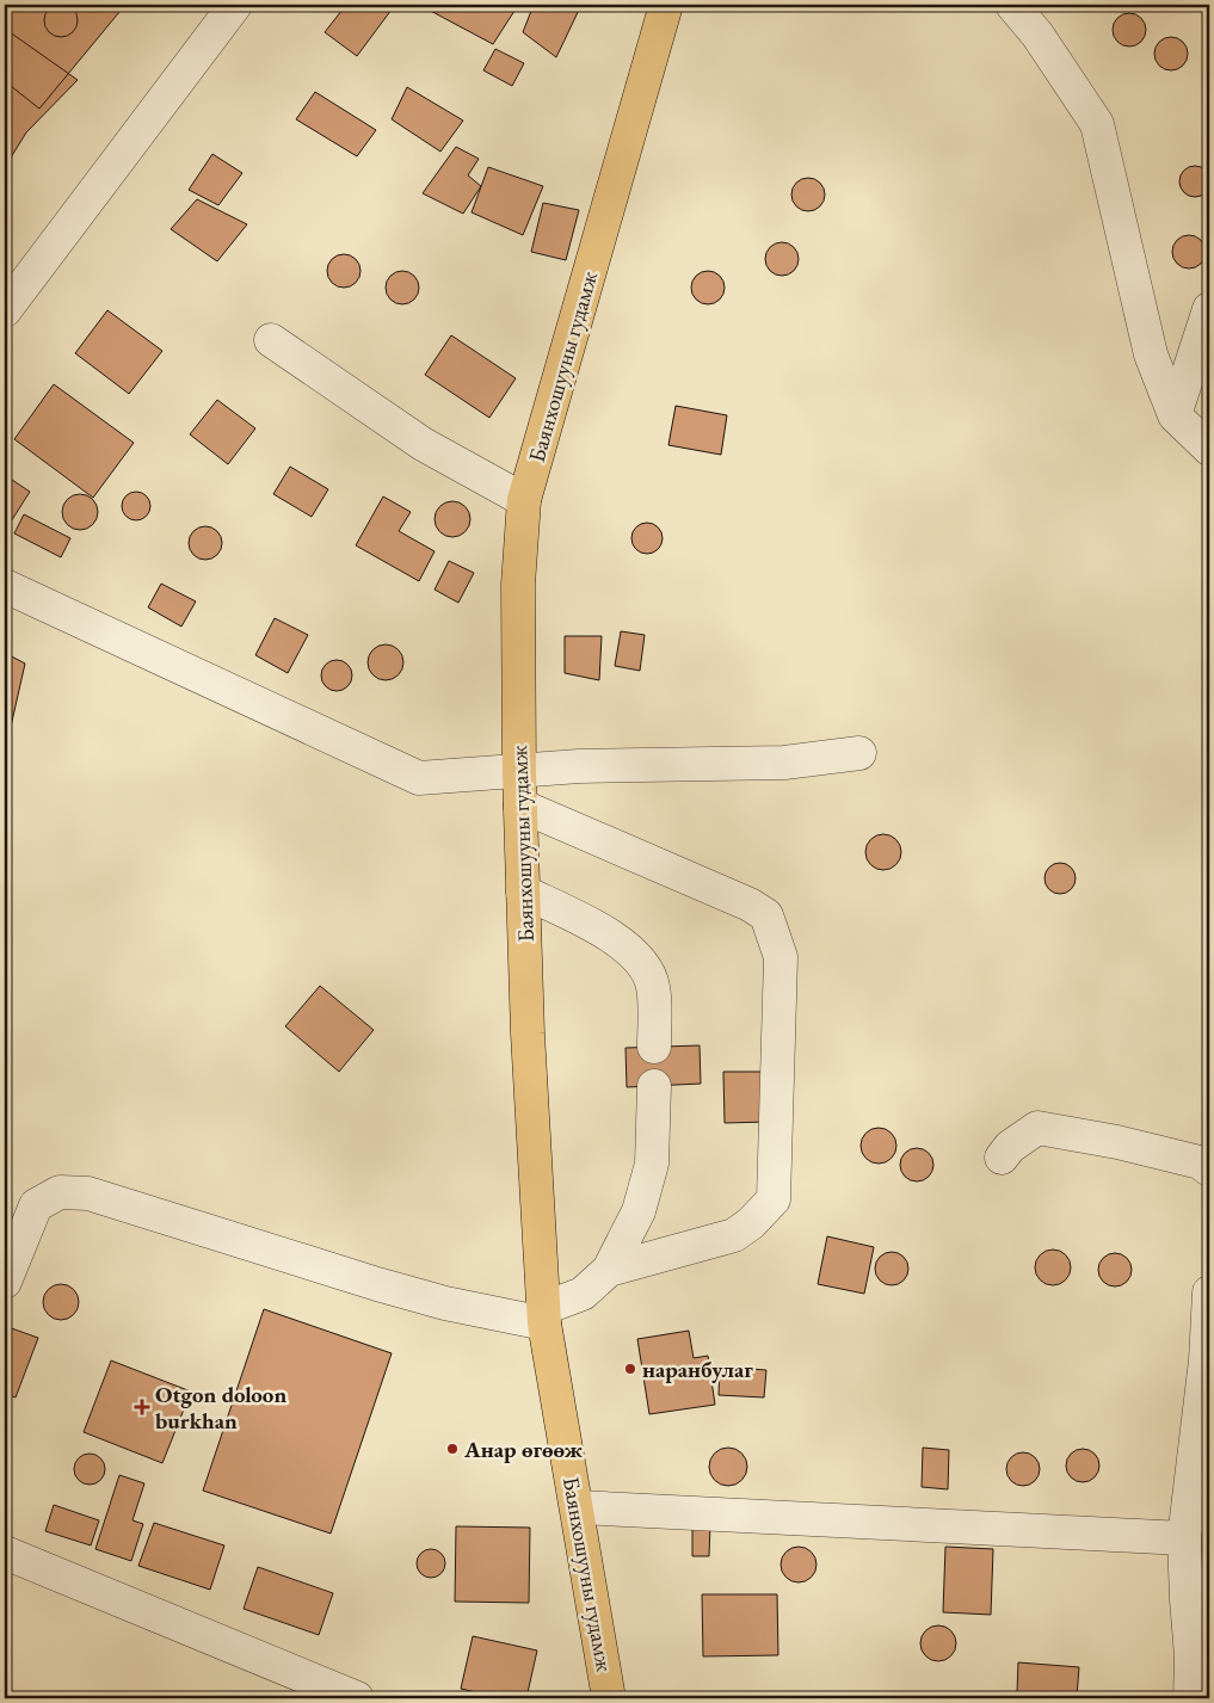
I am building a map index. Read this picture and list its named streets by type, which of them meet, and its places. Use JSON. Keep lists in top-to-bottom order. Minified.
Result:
{"streets":{"main road":["Баянхошууны гудамж"]},"places":{"other":["наранбулаг","Анар өгөөж"],"health":["Otgon doloon burkhan"]}}
